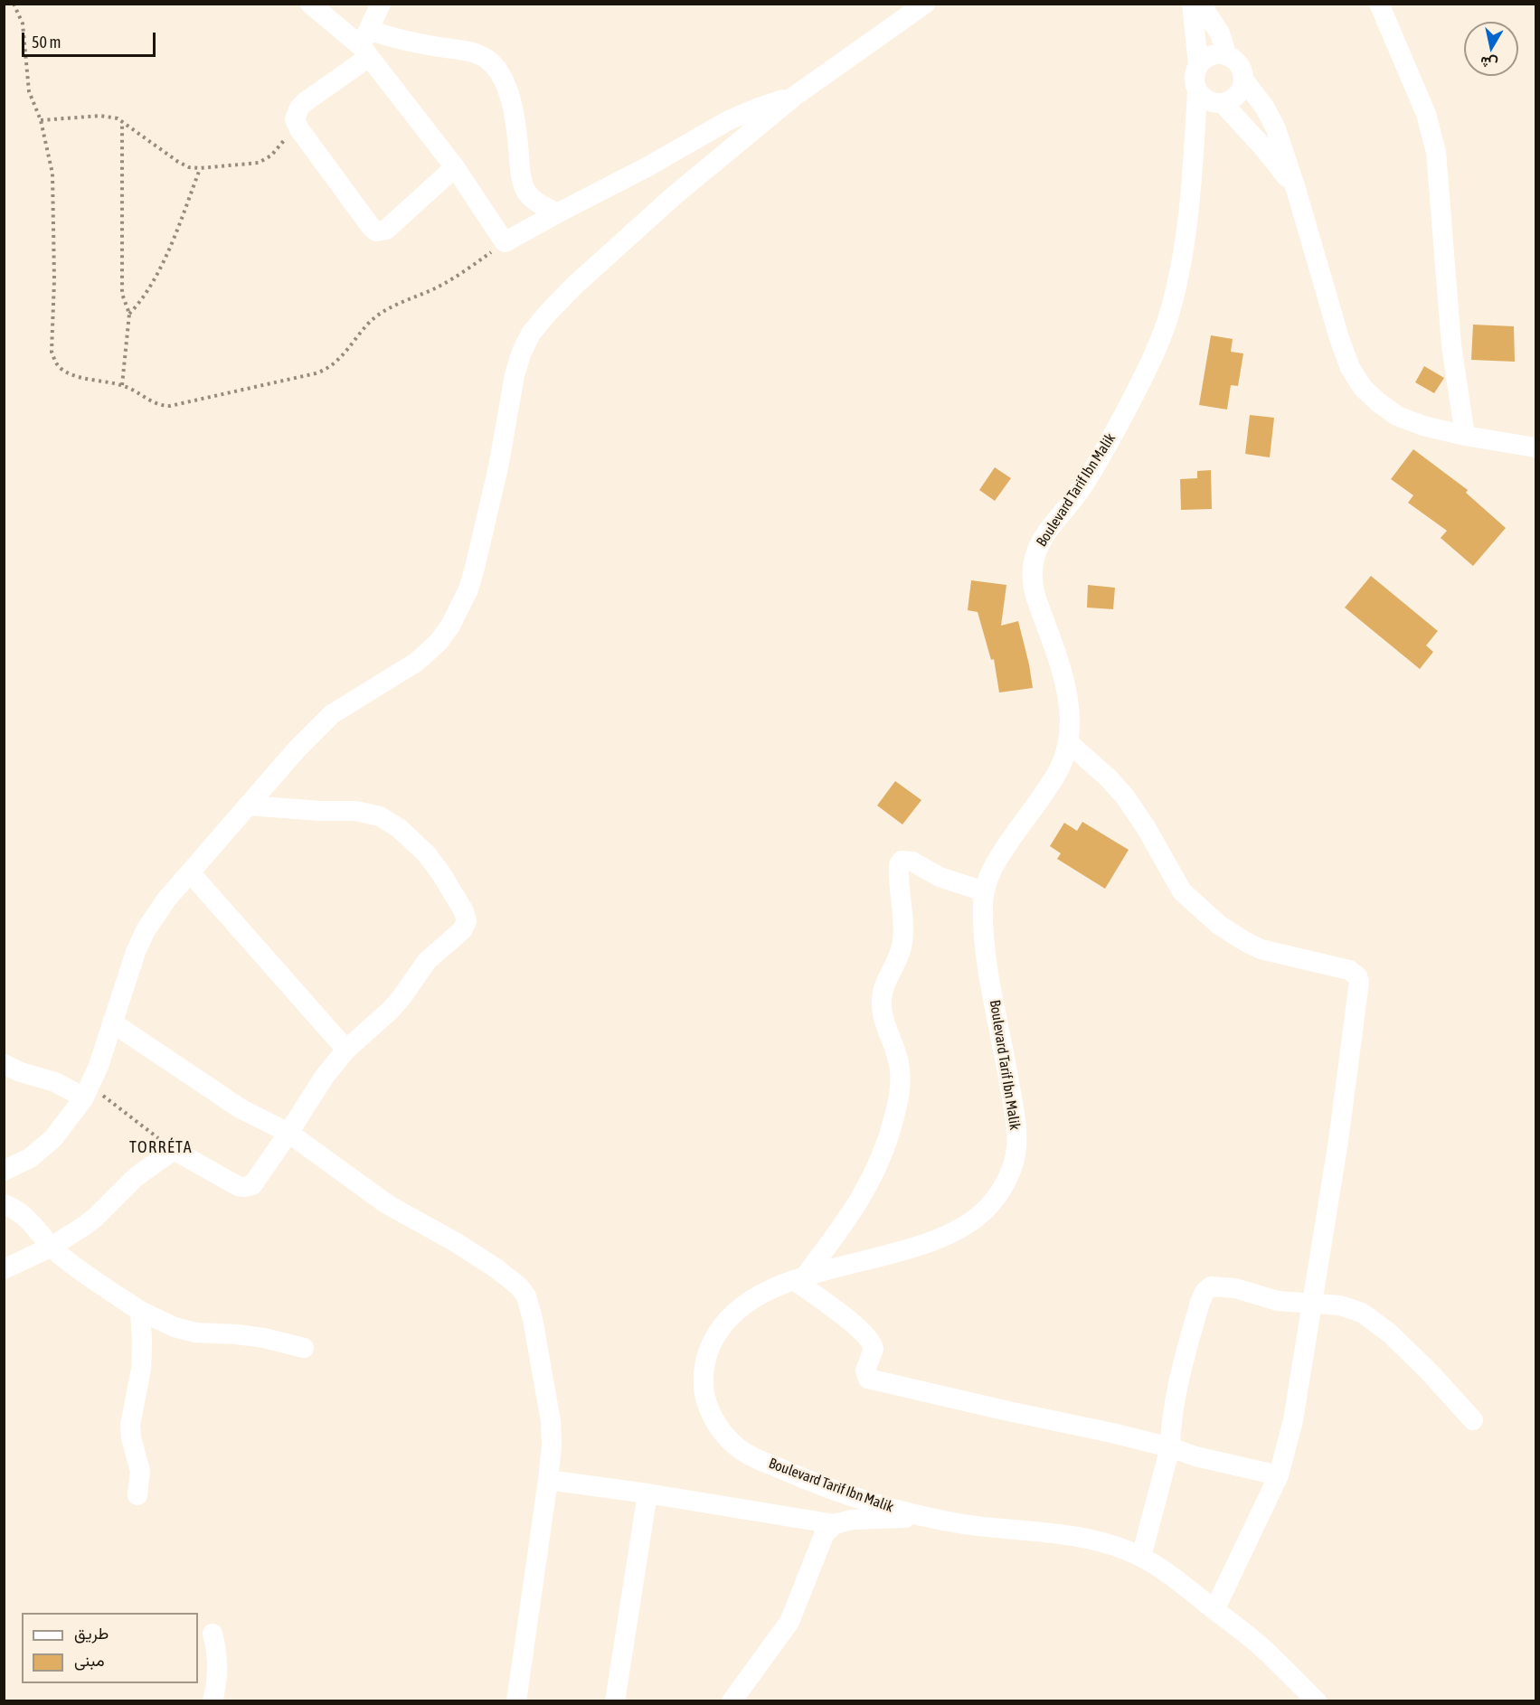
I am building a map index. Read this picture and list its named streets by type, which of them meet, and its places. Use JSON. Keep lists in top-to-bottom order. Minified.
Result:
{"streets":{"street":["Boulevard Tarif Ibn Malik"]},"districts":["TORRÉTA"],"legend":["طريق","مبنى"],"scale_bar":"50 m","north":"bottom"}
